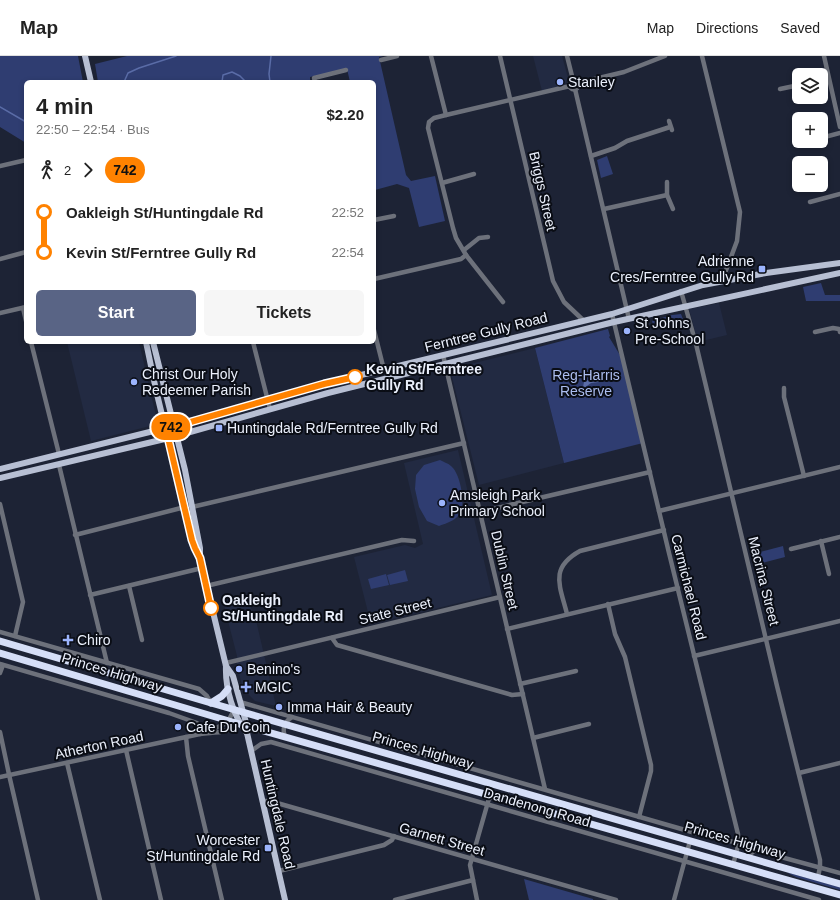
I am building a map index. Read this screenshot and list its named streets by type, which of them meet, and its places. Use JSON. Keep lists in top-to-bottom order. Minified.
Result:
{"streets":{"highway":["Princes Highway"],"main road":["Ferntree Gully Road","Huntingdale Road"],"street":["Briggs Street","Dublin Street","Macrina Street","Carmichael Road","State Street","Atherton Road","Dandenong Road","Garnett Street"]},"crossings":[["Briggs Street","Ferntree Gully Road"],["Ferntree Gully Road","Dublin Street"],["Ferntree Gully Road","Macrina Street"],["Ferntree Gully Road","Carmichael Road"],["Ferntree Gully Road","Huntingdale Road"],["Dublin Street","State Street"],["Dublin Street","Dandenong Road"],["Macrina Street","Princes Highway"],["Carmichael Road","Princes Highway"],["Carmichael Road","Dandenong Road"],["State Street","Huntingdale Road"],["Princes Highway","Atherton Road"],["Princes Highway","Huntingdale Road"],["Atherton Road","Huntingdale Road"],["Dandenong Road","Huntingdale Road"],["Huntingdale Road","Garnett Street"]],"parks":["Reg-Harris Reserve"],"places":{"other":["Stanley","St Johns Pre-School","Kevin St/Ferntree Gully Rd","Christ Our Holy Redeemer Parish","Amsleigh Park Primary School","Oakleigh St/Huntingdale Rd","Benino's","Imma Hair & Beauty","Cafe Du Coin"],"transit":["Adrienne Cres/Ferntree Gully Rd","Huntingdale Rd/Ferntree Gully Rd","Worcester St/Huntingdale Rd"],"health":["Chiro","MGIC"]},"lines":["bus line 742"],"page":{"header":"Map","nav":["Map","Directions","Saved"],"on_map":"742","map_buttons":["+","−"],"heading":["4 min","22:50 – 22:54 · Bus","$2.20"],"legs":["2","742"],"list":[{"name":"Oakleigh St/Huntingdale Rd","value":"22:52"},{"name":"Kevin St/Ferntree Gully Rd","value":"22:54"}],"buttons":["Start","Tickets"]}}
